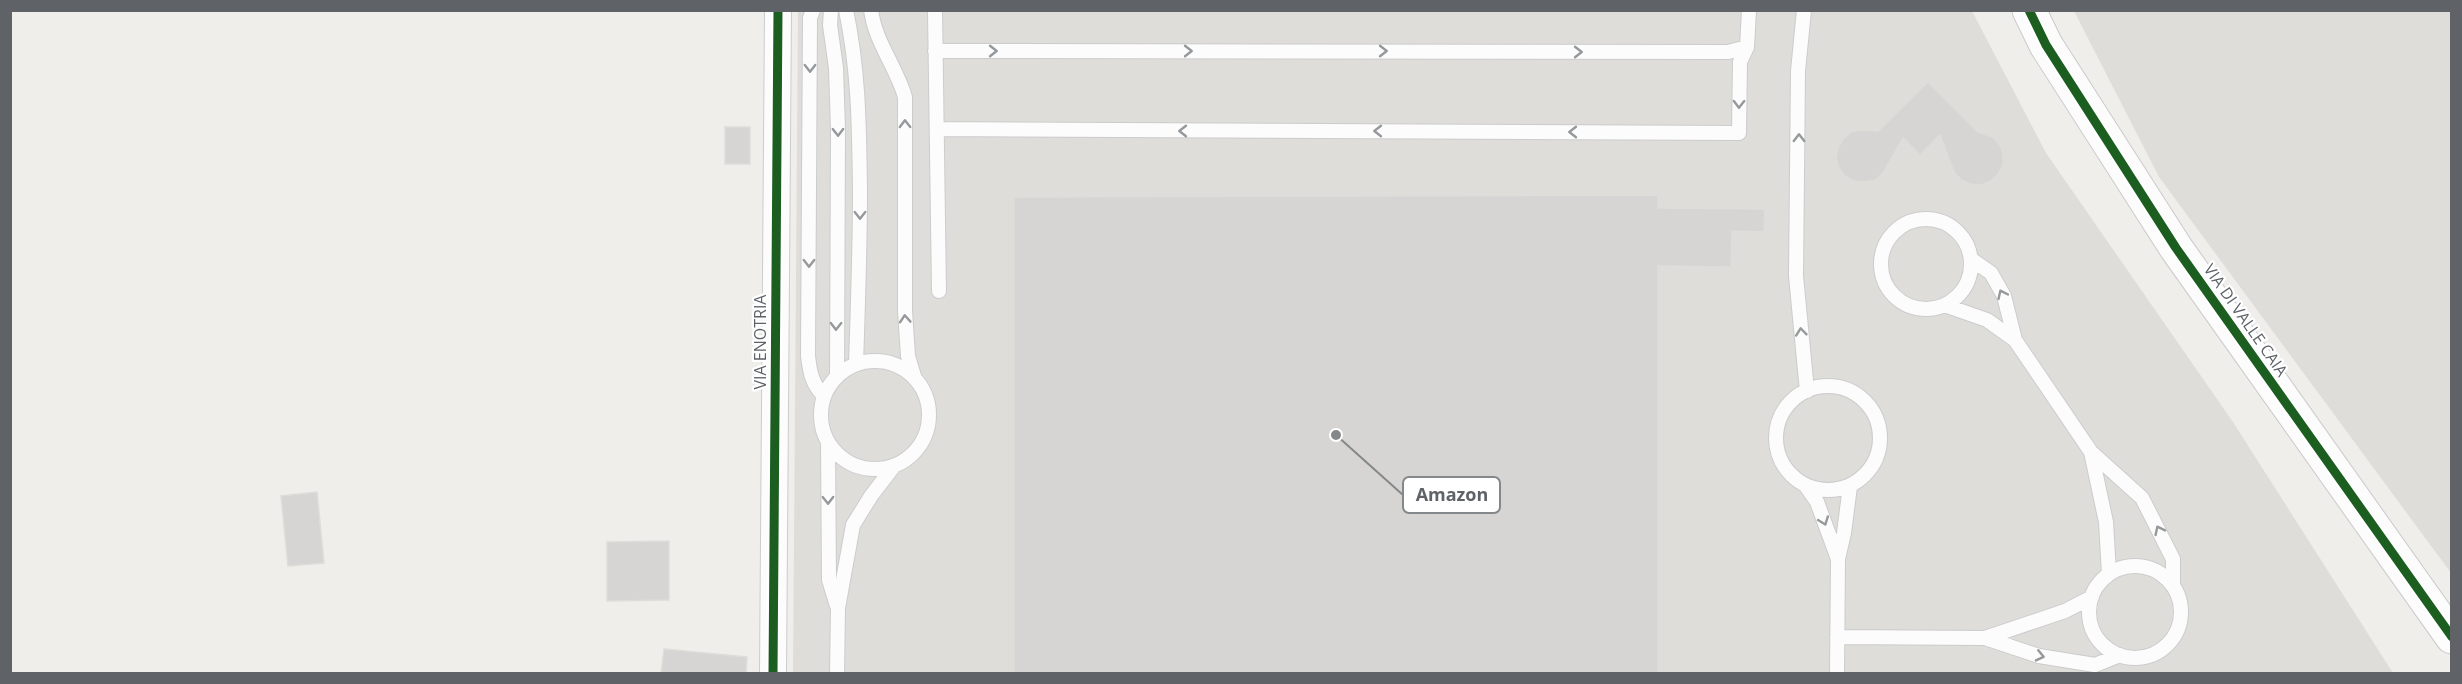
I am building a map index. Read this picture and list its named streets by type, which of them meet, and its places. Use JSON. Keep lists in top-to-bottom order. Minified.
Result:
{"streets":{"street":["VIA DI VALLE CAIA","VIA ENOTRIA"]},"places":["Amazon"]}
